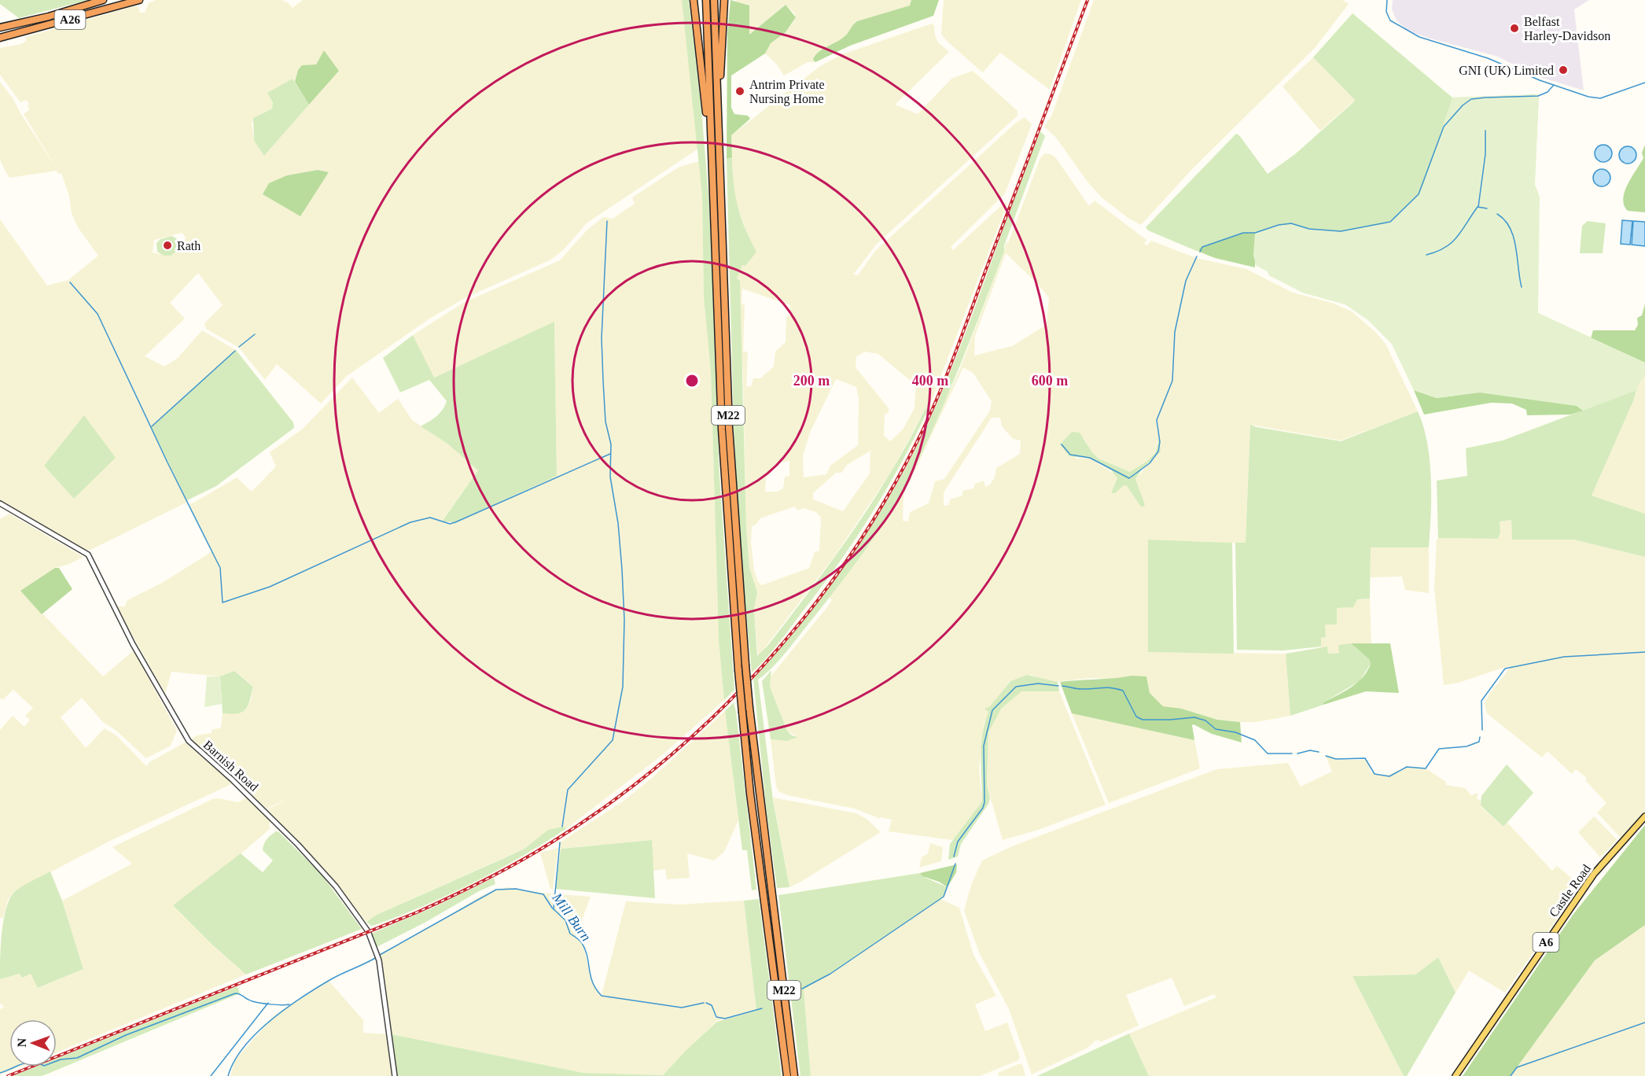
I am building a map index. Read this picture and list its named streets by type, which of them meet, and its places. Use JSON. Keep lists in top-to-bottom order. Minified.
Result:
{"streets":{"highway":["A26","M22"],"main road":["Castle Road","A6"],"street":["Barnish Road"]},"water":["Mill Burn"],"places":["Belfast Harley-Davidson","GNI (UK) Limited","Antrim Private Nursing Home","Rath"],"north":"left","rings":["200 m","400 m","600 m"]}
